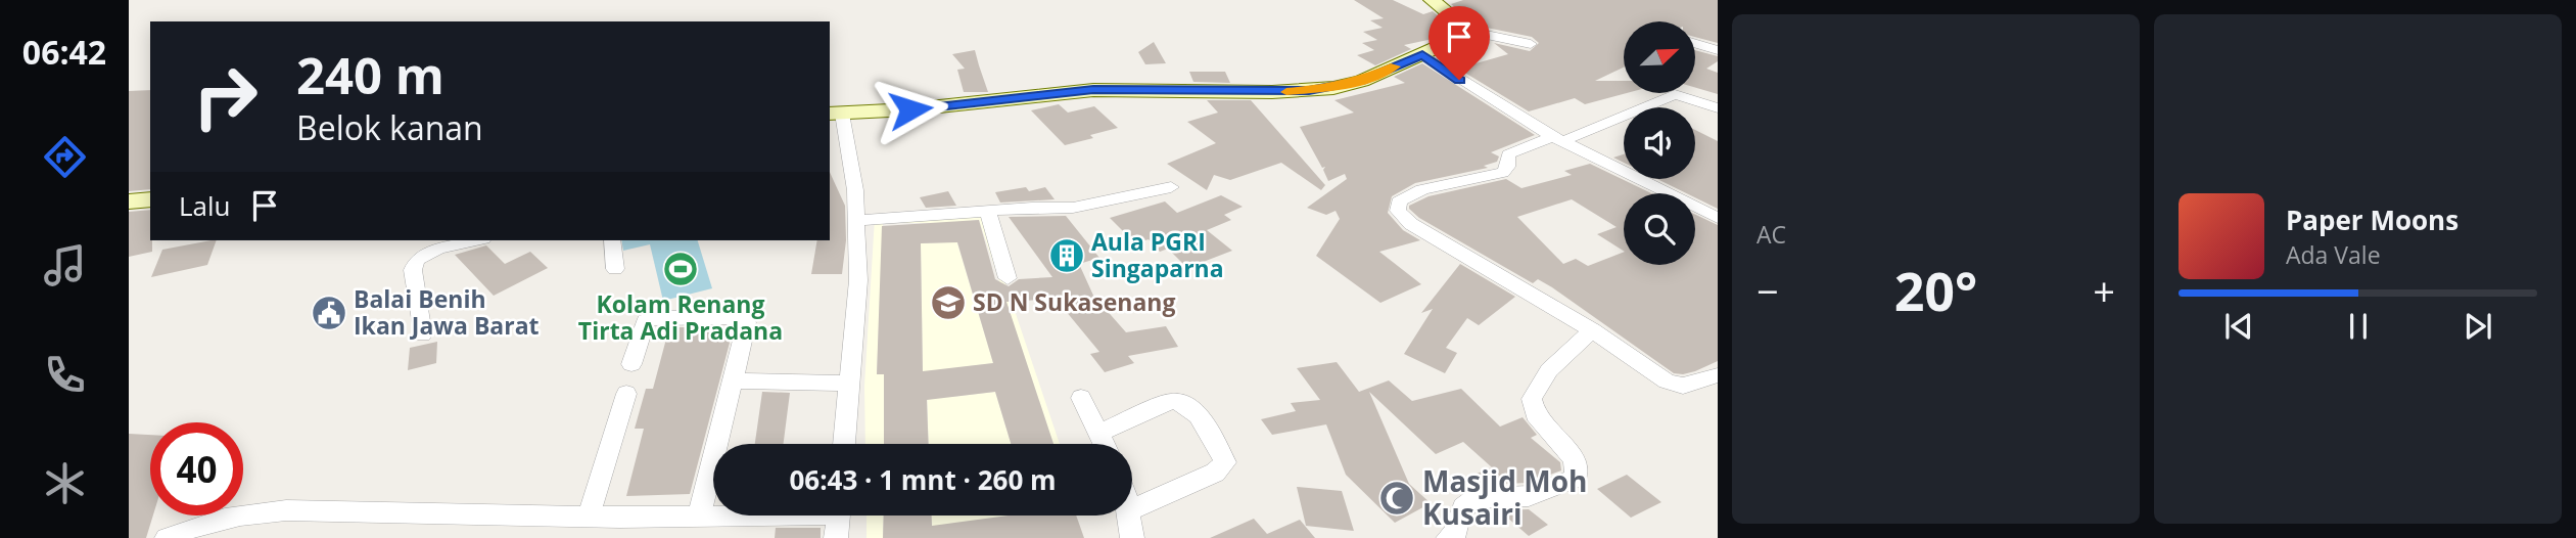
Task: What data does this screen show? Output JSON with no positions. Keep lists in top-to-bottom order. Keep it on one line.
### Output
{"places":{"building":["Aula PGRI Singaparna"],"sports":["Kolam Renang Tirta Adi Pradana"],"school or university":["SD N Sukasenang"],"public building":["Balai Benih Ikan Jawa Barat"],"mosque":["Masjid Moh Kusairi"]},"north":"top right","page":{"tabs":"06:42","tile":"AC","turn":["240 m","Belok kanan"],"then":"Lalu","song":["Paper Moons","Ada Vale"],"heat":["−","20°","+"],"limit":"40","trip":"06:43 · 1 mnt · 260 m"}}
